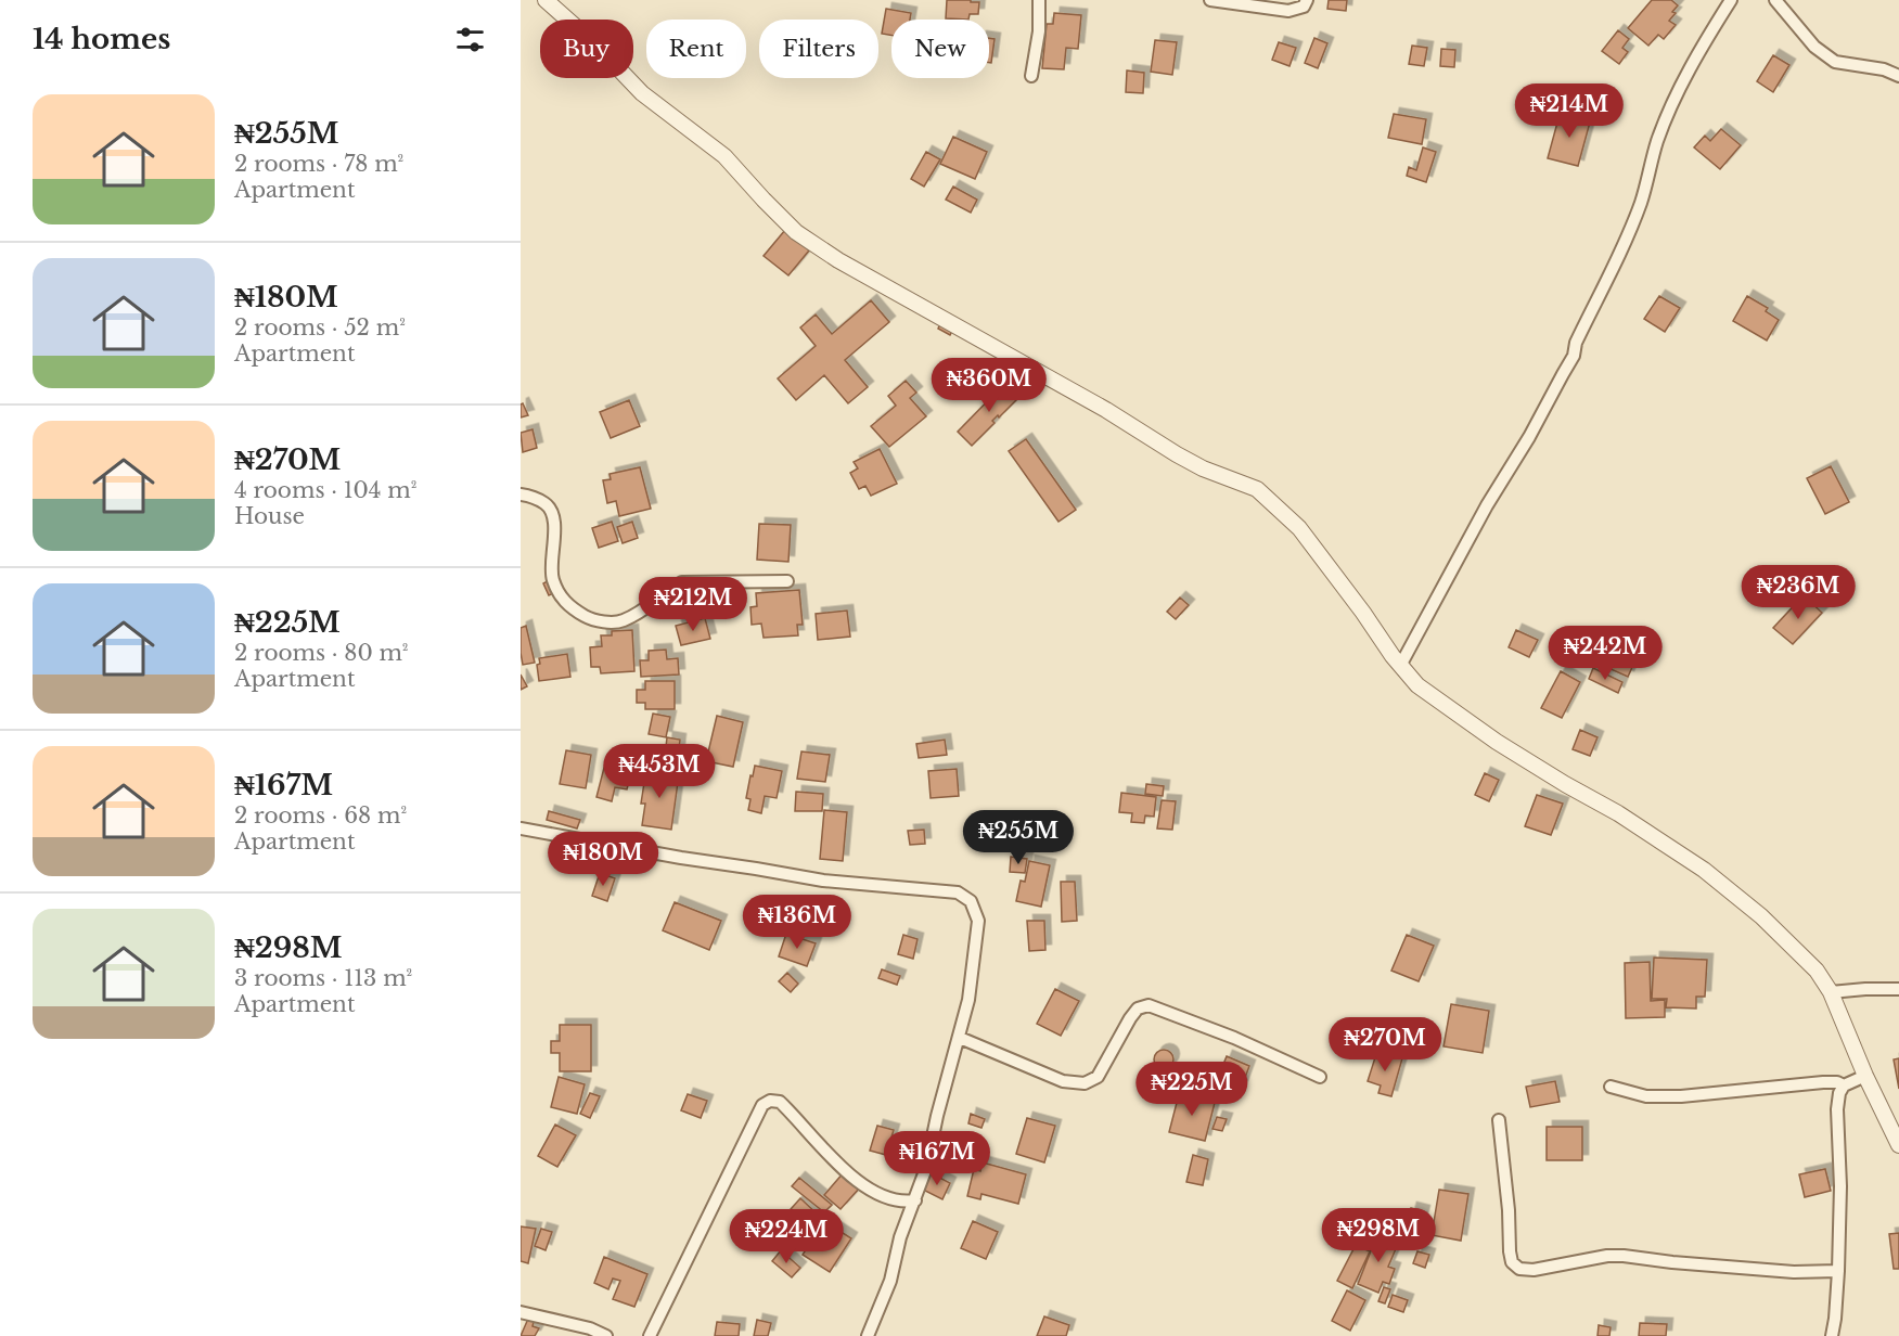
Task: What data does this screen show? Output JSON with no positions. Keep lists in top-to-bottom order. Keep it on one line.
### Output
{"page":{"heading":"14 homes","chip":["Buy","Rent","Filters","New"],"list":[{"name":"₦255M","note":"2 rooms · 78 m² · Apartment"},{"name":"₦180M","note":"2 rooms · 52 m² · Apartment"},{"name":"₦270M","note":"4 rooms · 104 m² · House"},{"name":"₦225M","note":"2 rooms · 80 m² · Apartment"},{"name":"₦167M","note":"2 rooms · 68 m² · Apartment"},{"name":"₦298M","note":"3 rooms · 113 m² · Apartment"}],"price":["₦214M","₦360M","₦236M","₦212M","₦242M","₦453M","₦255M","₦180M","₦136M","₦270M","₦225M","₦167M","₦298M","₦224M"]}}
